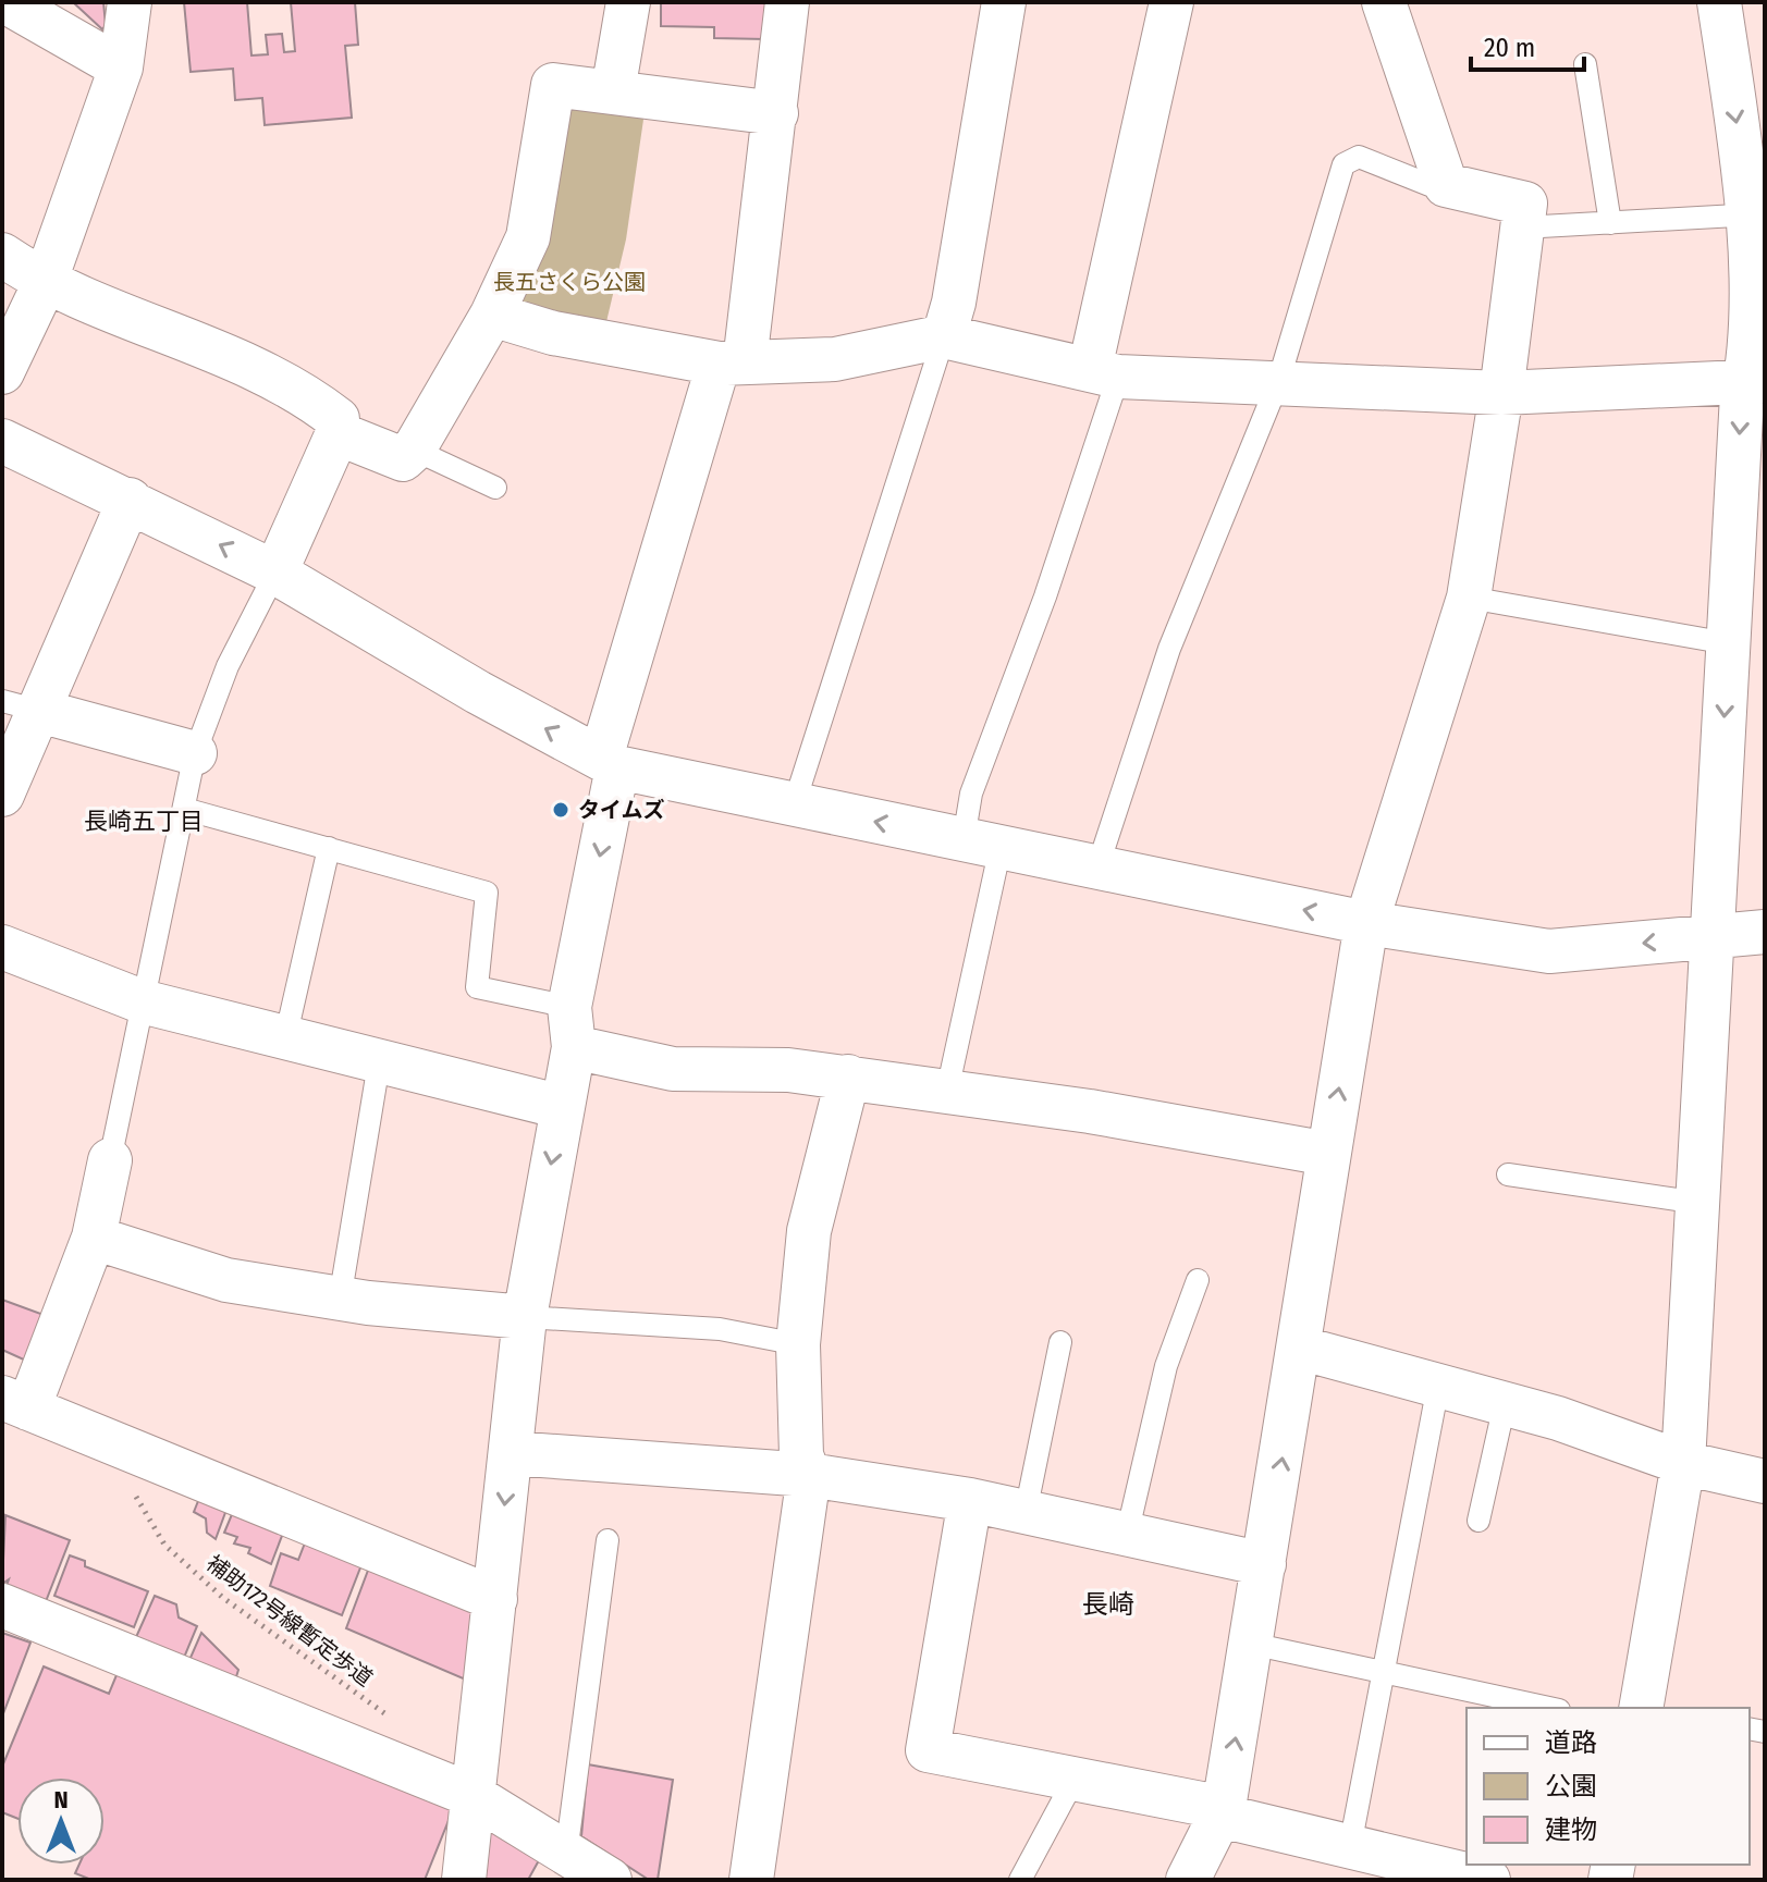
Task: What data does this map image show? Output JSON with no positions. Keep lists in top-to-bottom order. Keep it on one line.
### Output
{"streets":{"path":["補助172号線暫定歩道"]},"districts":["長崎五丁目","長崎"],"parks":["長五さくら公園"],"places":["タイムズ"],"legend":["道路","公園","建物"],"scale_bar":"20 m","north":"top"}
